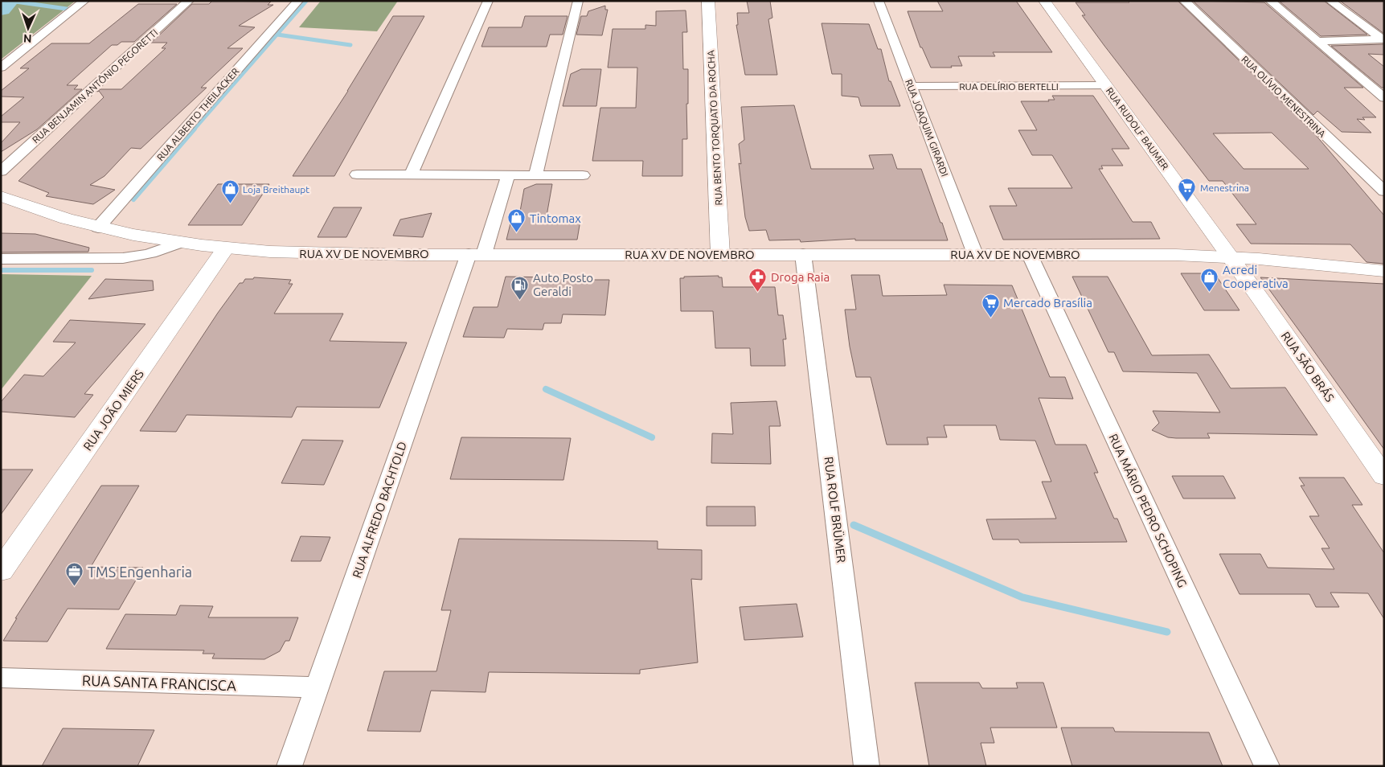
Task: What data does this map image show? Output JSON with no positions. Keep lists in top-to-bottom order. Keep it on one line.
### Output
{"streets":{"street":["RUA BENJAMIN ANTÔNIO PEGORETTI","RUA DELÍRIO BERTELLI","RUA OLÍVIO MENESTRINA","RUA ALBERTO THEILACKER","RUA BENTO TORQUATO DA ROCHA","RUA JOAQUIM GIRARDI","RUA RUDOLF BAUMER","RUA XV DE NOVEMBRO","RUA SÃO BRÁS","RUA JOÃO MIERS","RUA ALFREDO BACHTOLD","RUA ROLF BRÜMER","RUA MÁRIO PEDRO SCHOPING","RUA SANTA FRANCISCA"]},"crossings":[["RUA DELÍRIO BERTELLI","RUA JOAQUIM GIRARDI"],["RUA DELÍRIO BERTELLI","RUA RUDOLF BAUMER"],["RUA ALBERTO THEILACKER","RUA XV DE NOVEMBRO"],["RUA BENTO TORQUATO DA ROCHA","RUA XV DE NOVEMBRO"],["RUA JOAQUIM GIRARDI","RUA XV DE NOVEMBRO"],["RUA RUDOLF BAUMER","RUA XV DE NOVEMBRO"],["RUA RUDOLF BAUMER","RUA SÃO BRÁS"],["RUA XV DE NOVEMBRO","RUA SÃO BRÁS"],["RUA XV DE NOVEMBRO","RUA JOÃO MIERS"],["RUA XV DE NOVEMBRO","RUA ALFREDO BACHTOLD"],["RUA XV DE NOVEMBRO","RUA ROLF BRÜMER"],["RUA XV DE NOVEMBRO","RUA MÁRIO PEDRO SCHOPING"],["RUA ALFREDO BACHTOLD","RUA SANTA FRANCISCA"]],"places":{"supermarket":["Menestrina","Mercado Brasília"],"shop":["Loja Breithaupt","Tintomax","Acredi Cooperativa"],"pharmacy":["Droga Raia"],"fuel station":["Auto Posto Geraldi"],"office":["TMS Engenharia"]},"north":"bottom"}
